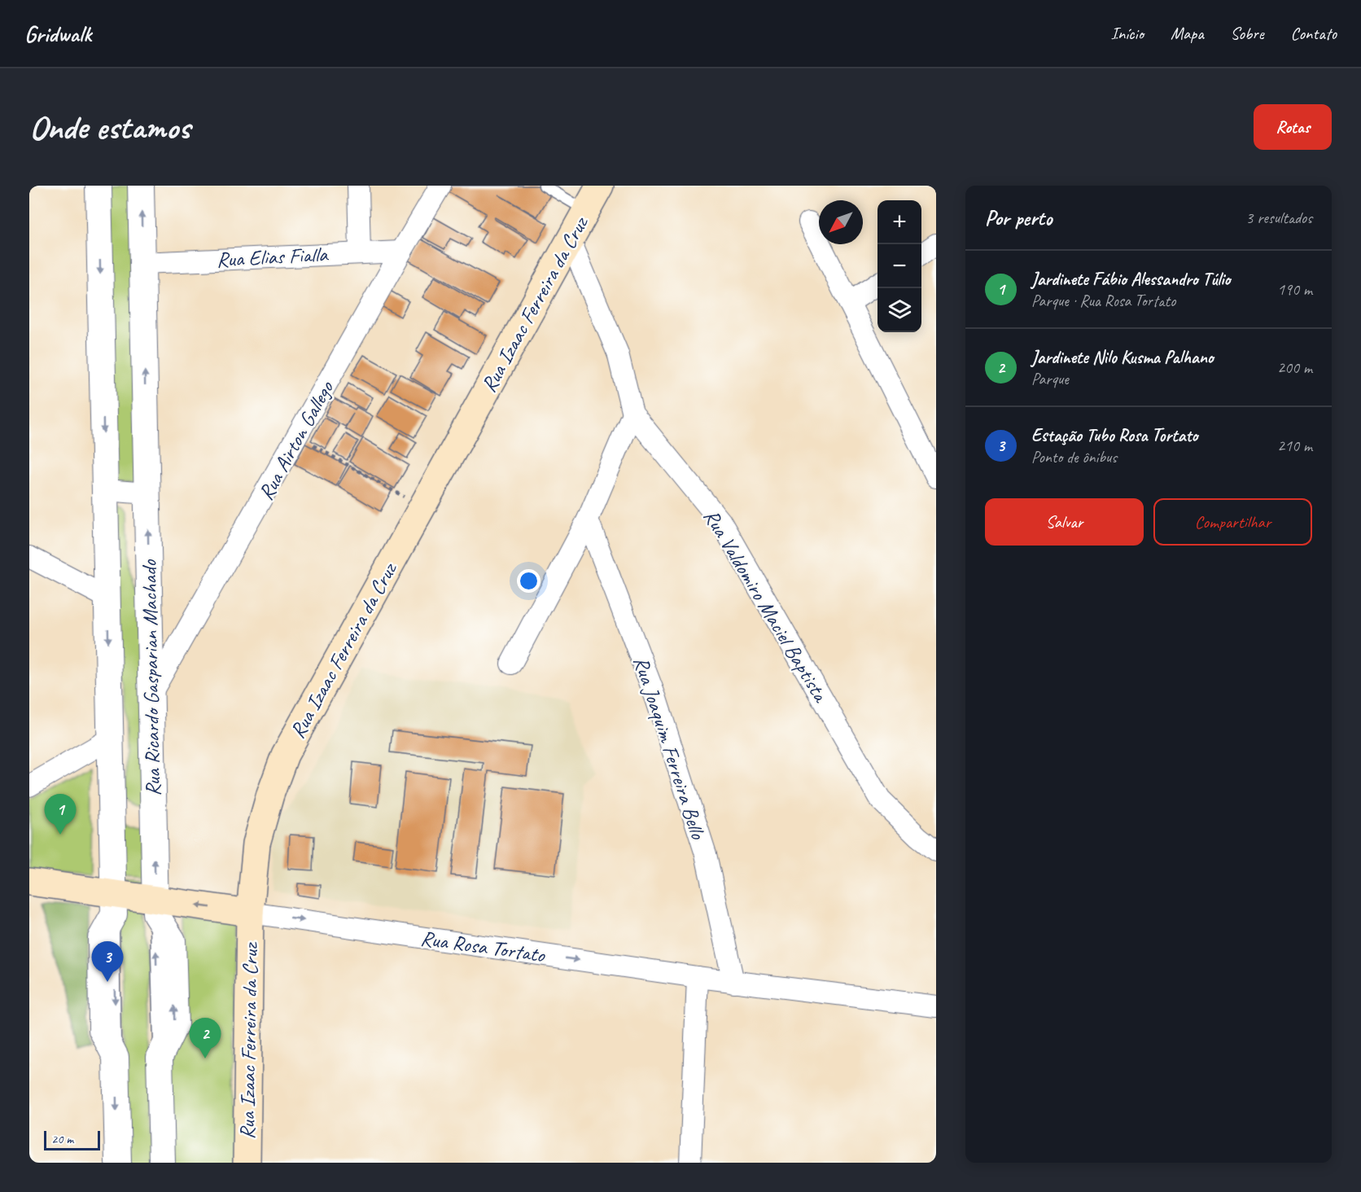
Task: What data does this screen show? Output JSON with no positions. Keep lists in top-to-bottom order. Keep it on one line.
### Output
{"streets":{"main road":["Rua Izaac Ferreira da Cruz","Rua Rosa Tortato"],"street":["Rua Elias Fialla","Rua Airton Gallego","Rua Valdomiro Maciel Baptista","Rua Ricardo Gasparian Machado","Rua Joaquim Ferreira Bello"]},"crossings":[["Rua Elias Fialla","Rua Airton Gallego"],["Rua Elias Fialla","Rua Ricardo Gasparian Machado"],["Rua Izaac Ferreira da Cruz","Rua Valdomiro Maciel Baptista"],["Rua Izaac Ferreira da Cruz","Rua Rosa Tortato"],["Rua Airton Gallego","Rua Ricardo Gasparian Machado"],["Rua Ricardo Gasparian Machado","Rua Rosa Tortato"],["Rua Joaquim Ferreira Bello","Rua Rosa Tortato"]],"scale_bar":"20 m","north":"bottom left","page":{"header":"Gridwalk","nav":["Início","Mapa","Sobre","Contato"],"buttons":["Rotas",["Salvar","Compartilhar"]],"title":"Onde estamos","heading":["Por perto","3 resultados"],"map_buttons":["+","−"],"list":[{"mark":"1","name":"Jardinete Fábio Alessandro Túlio","note":"Parque · Rua Rosa Tortato","value":"190 m"},{"mark":"2","name":"Jardinete Nilo Kusma Palhano","note":"Parque","value":"200 m"},{"mark":"3","name":"Estação Tubo Rosa Tortato","note":"Ponto de ônibus","value":"210 m"}],"pins":["1","3","2"],"scale":"20 m"}}
